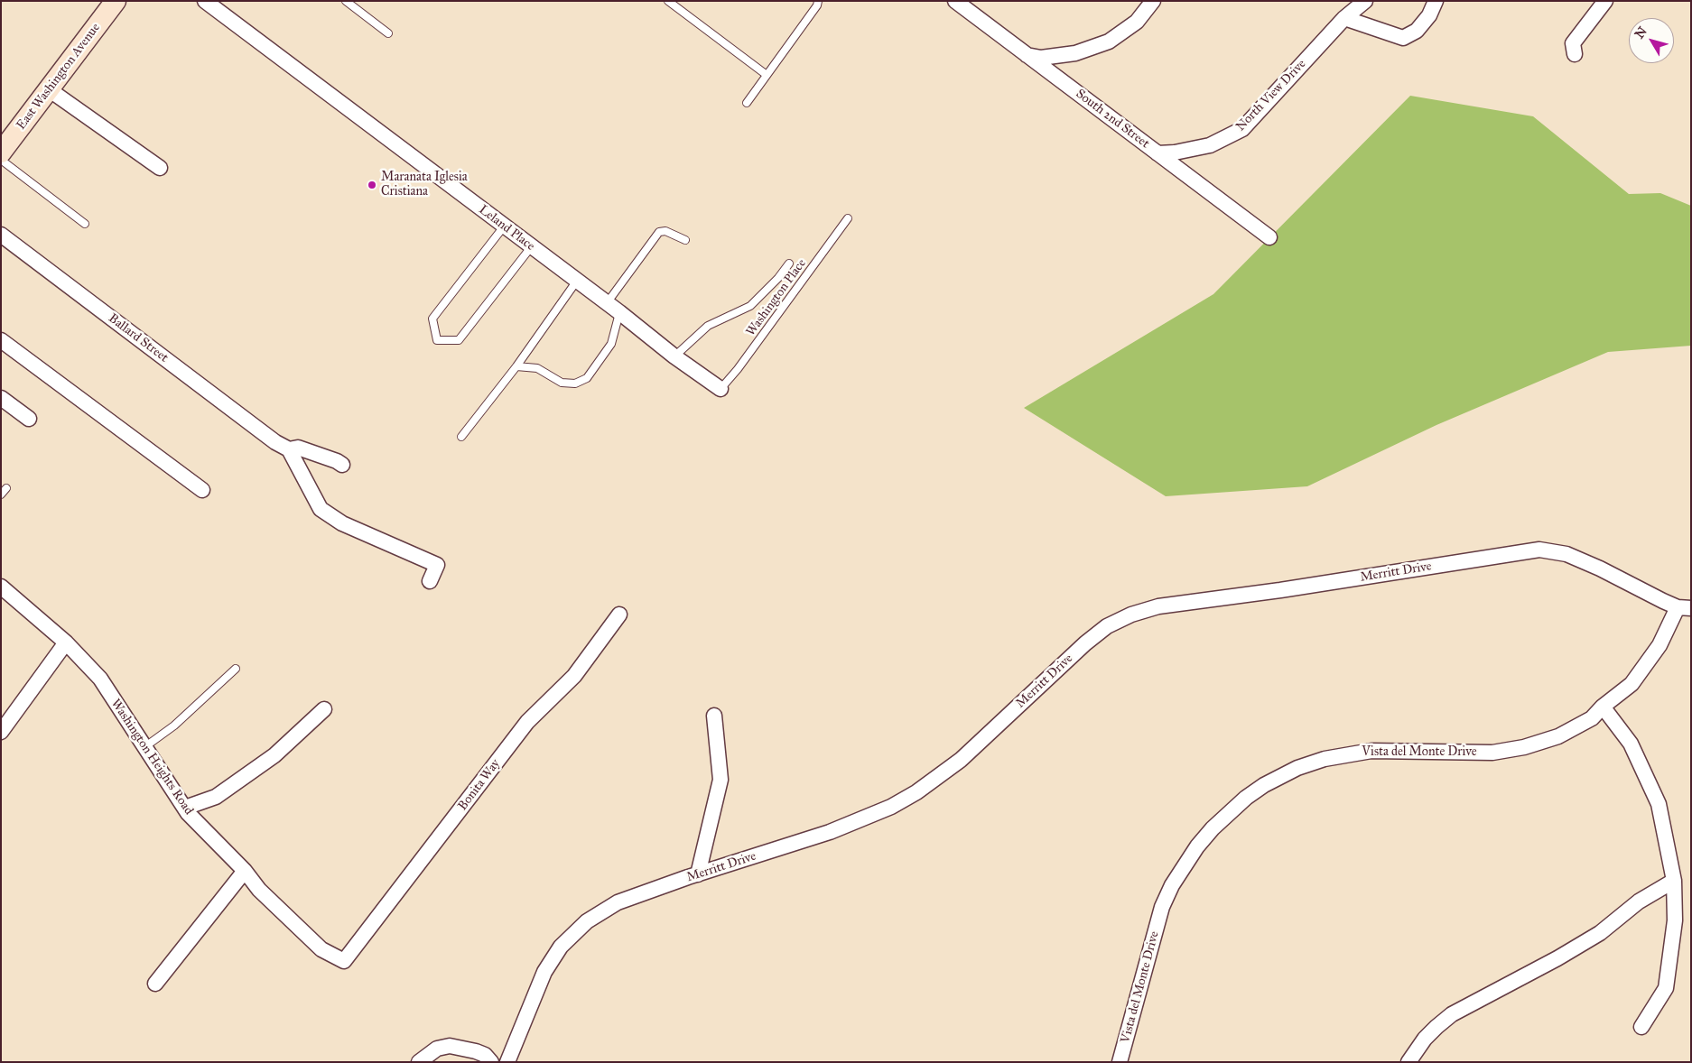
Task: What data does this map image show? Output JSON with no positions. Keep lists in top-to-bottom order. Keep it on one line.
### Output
{"streets":{"main road":["East Washington Avenue"],"street":["North View Drive","South 2nd Street","Leland Place","Ballard Street","Merritt Drive","Vista del Monte Drive","Washington Heights Road","Bonita Way"],"lane":["Washington Place"]},"crossings":[["North View Drive","South 2nd Street"],["Leland Place","Washington Place"],["Merritt Drive","Vista del Monte Drive"],["Washington Heights Road","Bonita Way"]],"places":["Maranata Iglesia Cristiana"],"north":"top left"}
